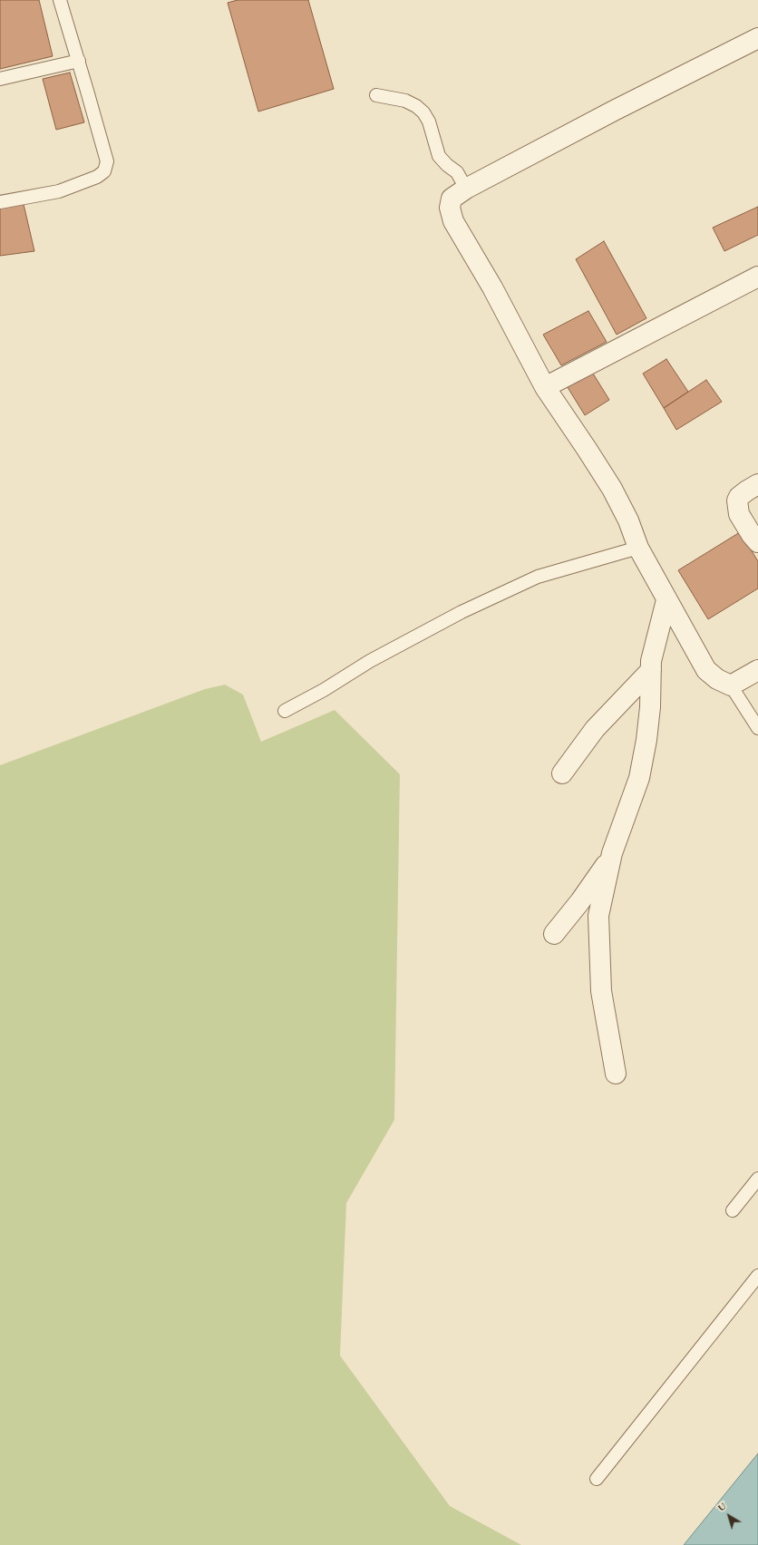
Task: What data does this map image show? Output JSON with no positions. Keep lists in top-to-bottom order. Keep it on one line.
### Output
{"north":"top left"}
